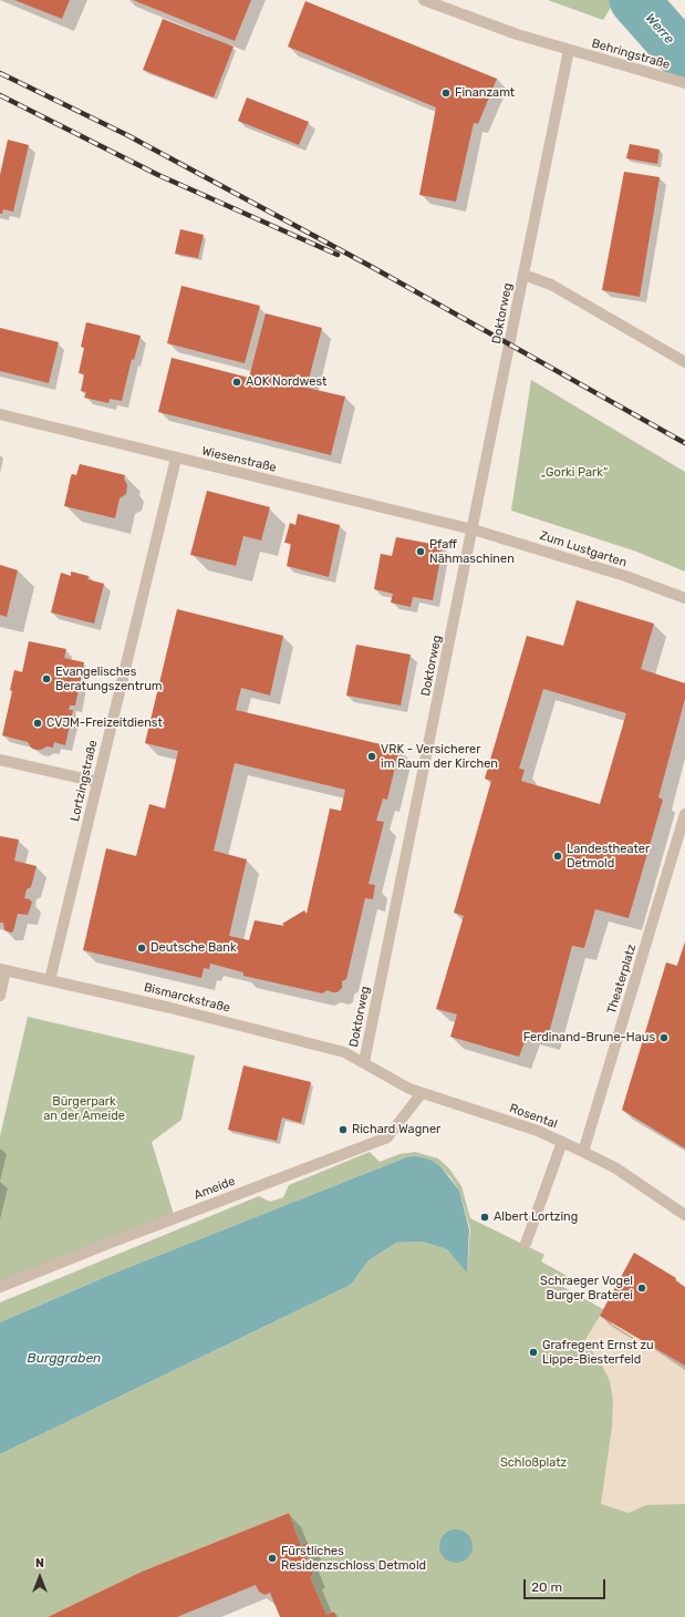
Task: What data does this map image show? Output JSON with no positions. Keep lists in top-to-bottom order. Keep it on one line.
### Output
{"streets":{"street":["Behringstraße","Doktorweg","Wiesenstraße","Zum Lustgarten","Lortzingstraße","Theaterplatz","Bismarckstraße","Rosental","Ameide"]},"crossings":[["Behringstraße","Doktorweg"],["Doktorweg","Wiesenstraße"],["Doktorweg","Zum Lustgarten"],["Doktorweg","Bismarckstraße"],["Doktorweg","Rosental"],["Wiesenstraße","Zum Lustgarten"],["Wiesenstraße","Lortzingstraße"],["Lortzingstraße","Bismarckstraße"],["Theaterplatz","Rosental"],["Bismarckstraße","Rosental"],["Rosental","Ameide"]],"water":["Werre","Burggraben"],"parks":["„Gorki Park“","Bürgerpark an der Ameide","Schloßplatz"],"places":["Finanzamt","AOK Nordwest","Pfaff Nähmaschinen","Evangelisches Beratungszentrum","CVJM-Freizeitdienst","VRK - Versicherer im Raum der Kirchen","Landestheater Detmold","Deutsche Bank","Ferdinand-Brune-Haus","Richard Wagner","Albert Lortzing","Schraeger Vogel Burger Braterei","Grafregent Ernst zu Lippe-Biesterfeld","Fürstliches Residenzschloss Detmold"],"scale_bar":"20 m","north":"top"}
